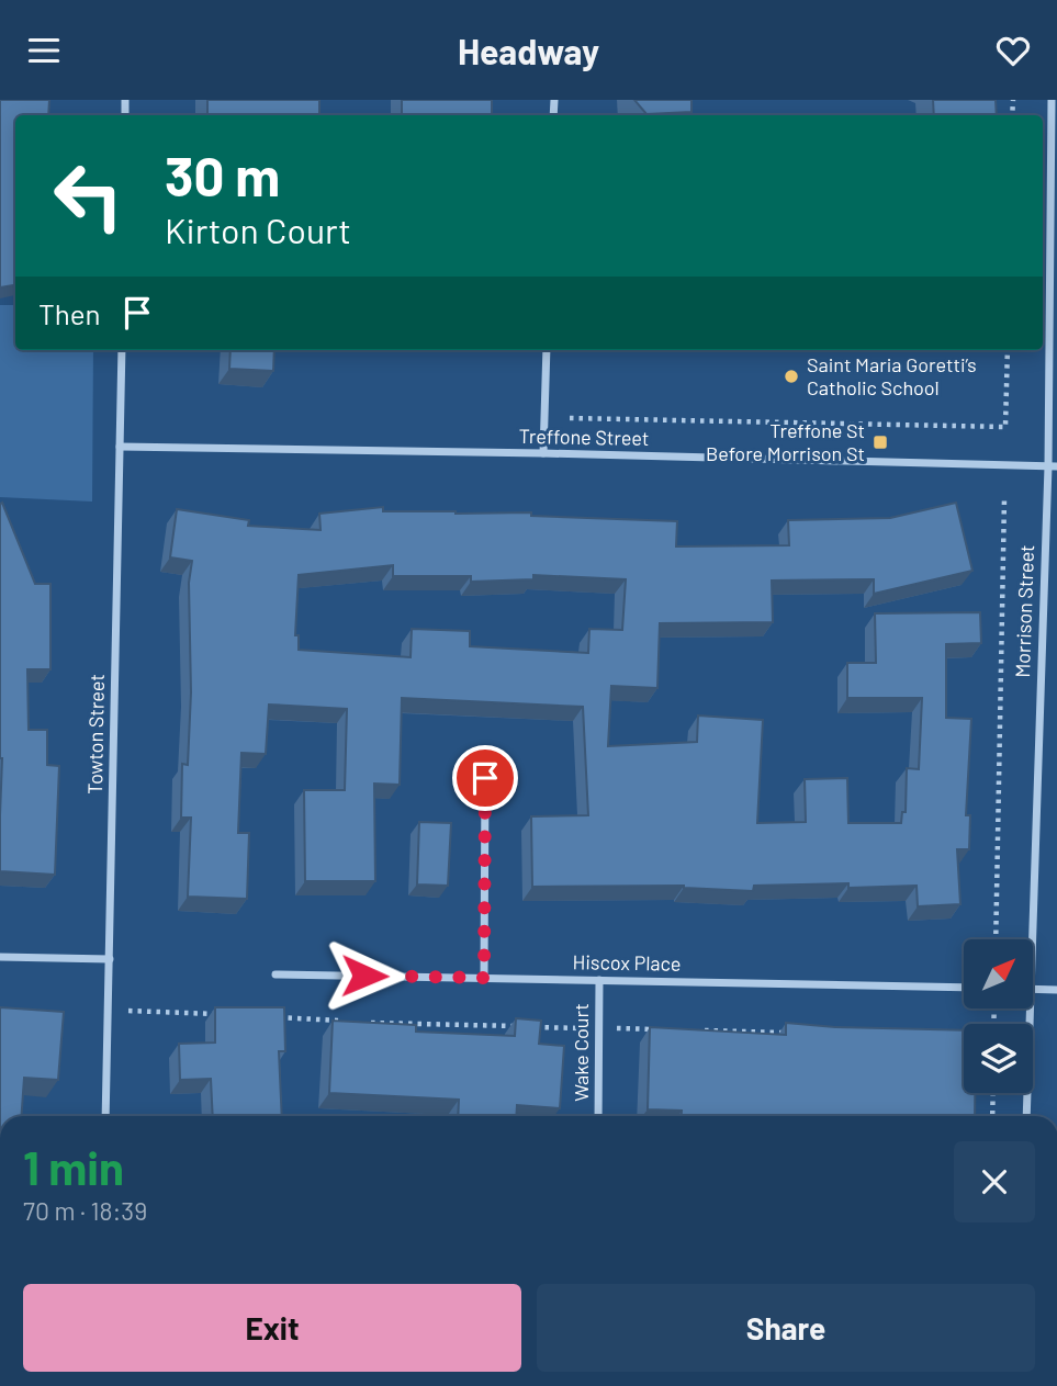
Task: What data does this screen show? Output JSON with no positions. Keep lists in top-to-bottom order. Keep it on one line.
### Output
{"streets":{"street":["Treffone Street","Morrison Street","Towton Street","Hiscox Place","Wake Court"]},"crossings":[["Treffone Street","Morrison Street"],["Treffone Street","Towton Street"],["Hiscox Place","Wake Court"]],"places":{"other":["Saint Maria Goretti’s Catholic School"],"transit":["Treffone St Before Morrison St"]},"north":"top right","page":{"header":"Headway","turn":["30 m","Kirton Court"],"then":"Then","heading":["1 min","70 m · 18:39"],"buttons":["Exit","Share"]}}
